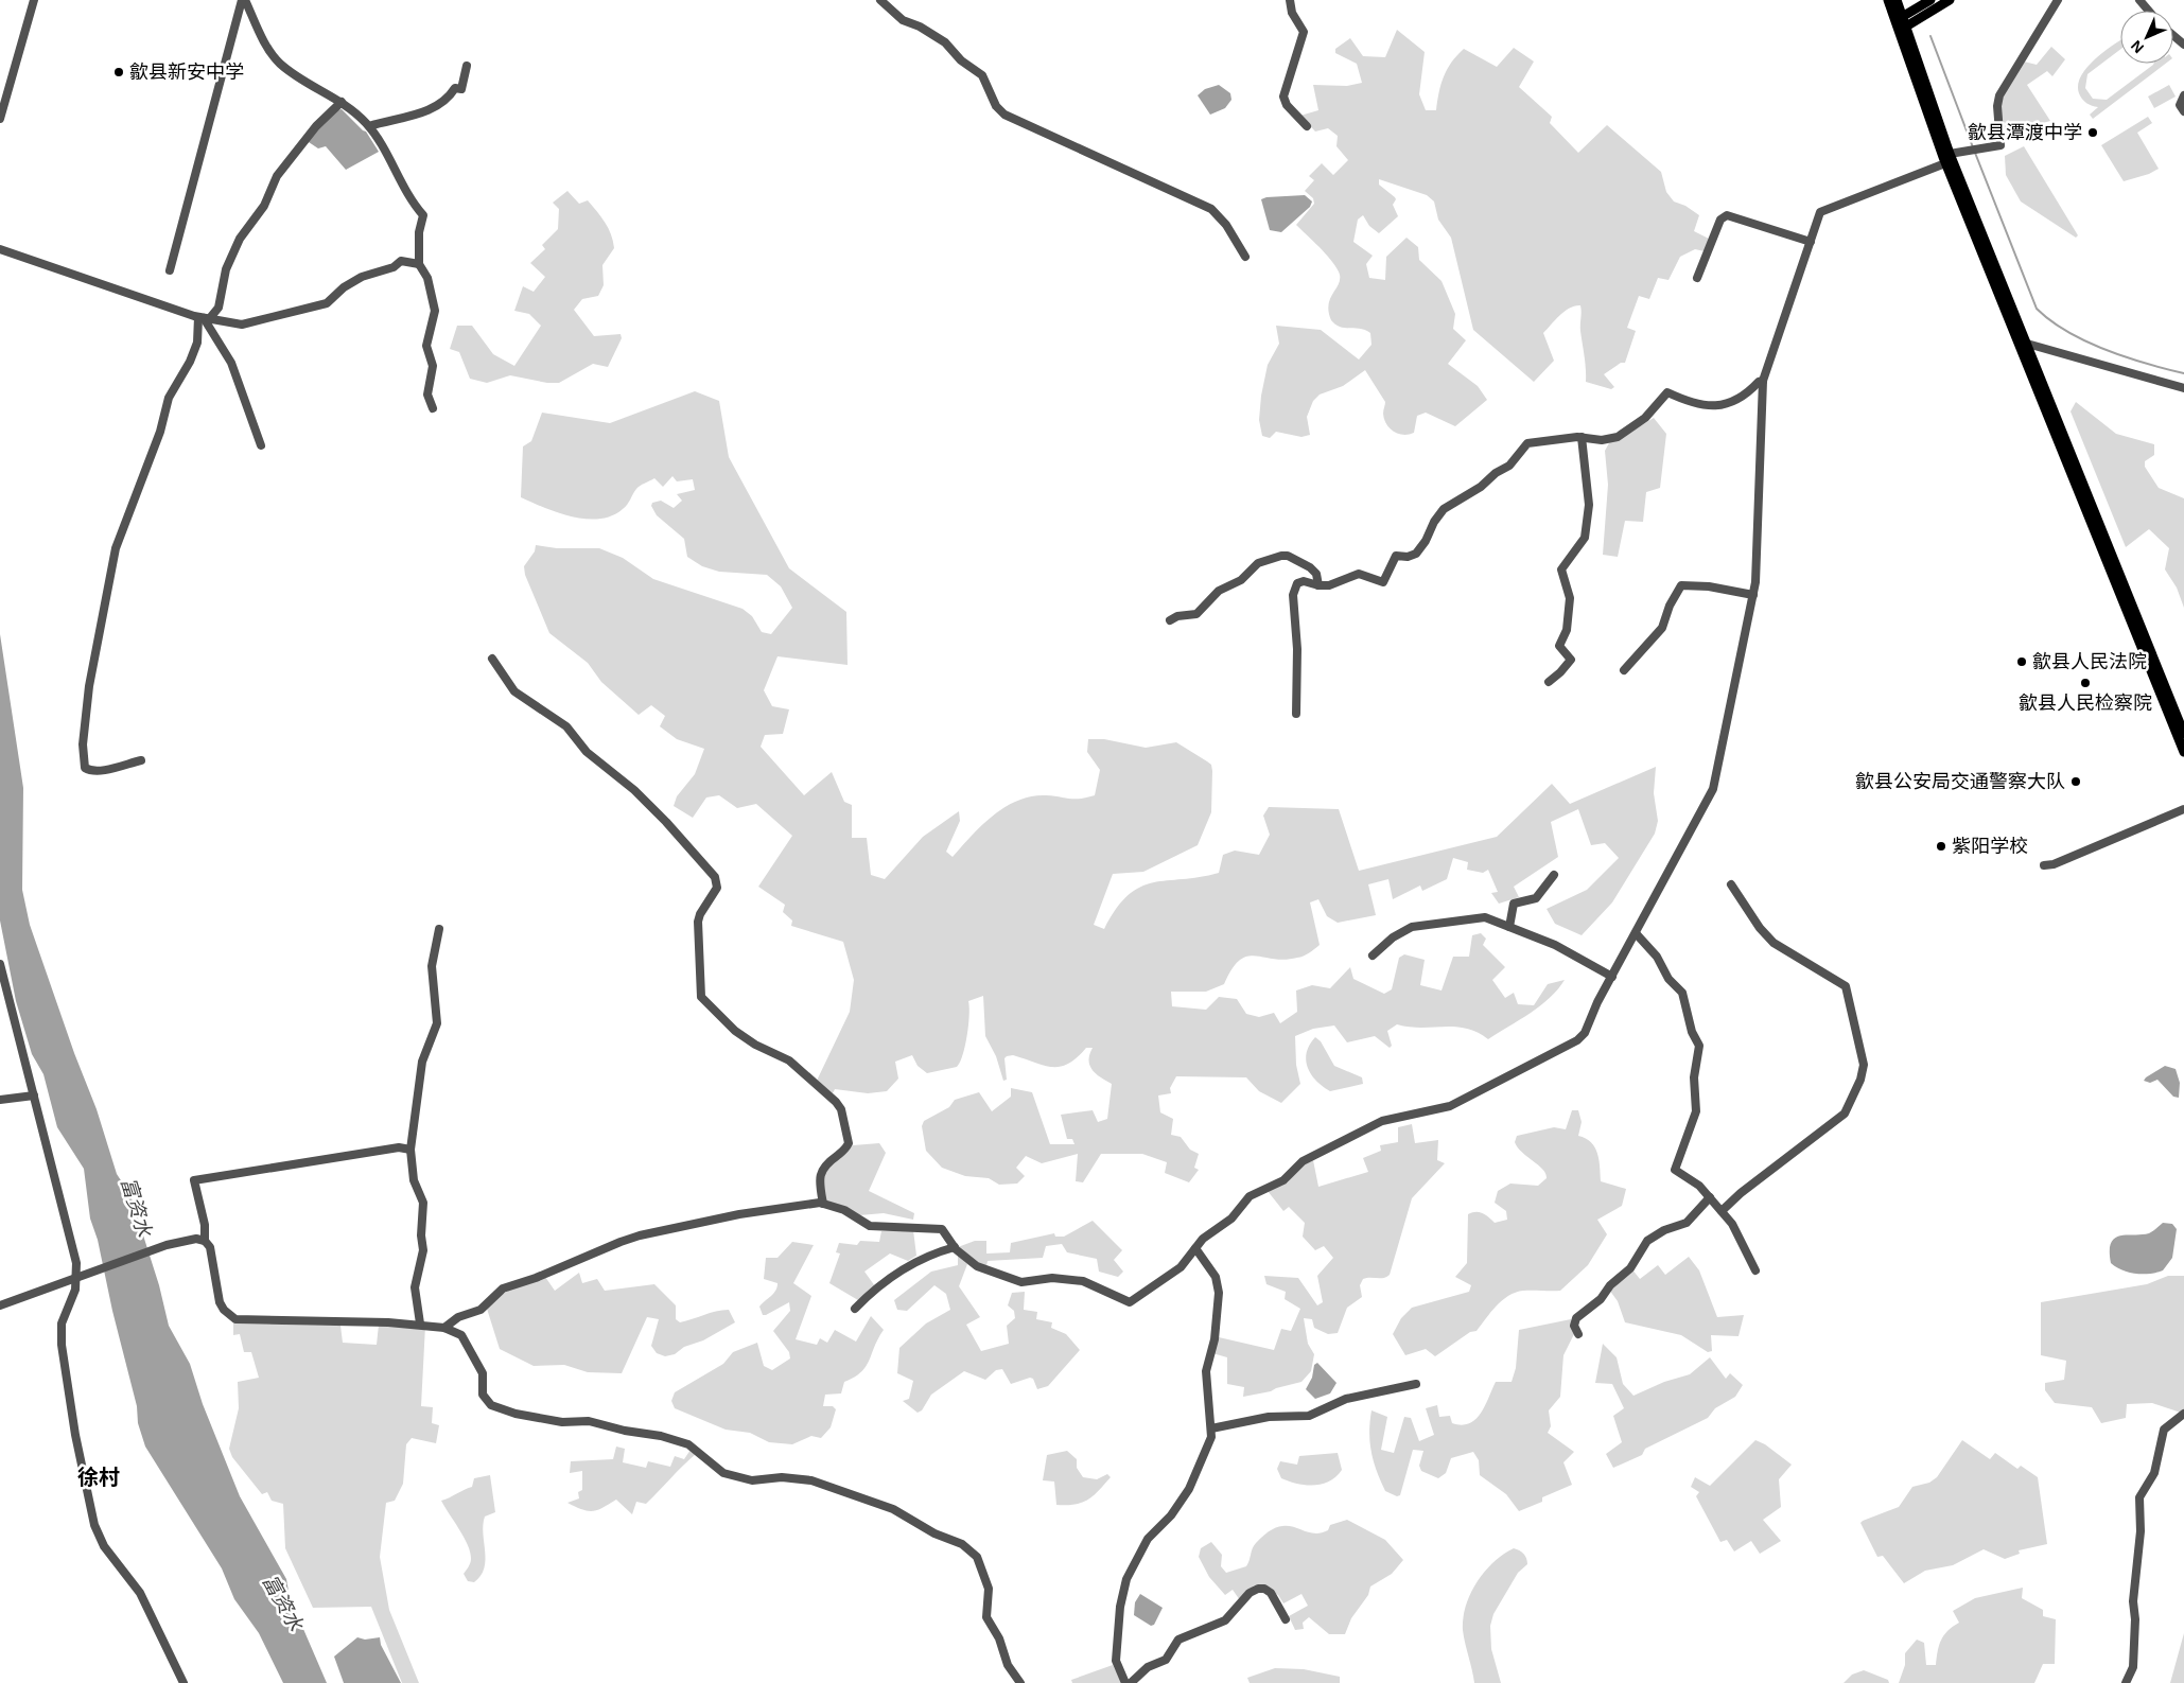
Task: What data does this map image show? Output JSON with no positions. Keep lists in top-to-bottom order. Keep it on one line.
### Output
{"districts":["徐村"],"water":["富资水"],"places":["歙县新安中学","歙县潭渡中学","歙县人民法院","歙县人民检察院","歙县公安局交通警察大队","紫阳学校"],"north":"bottom left"}
